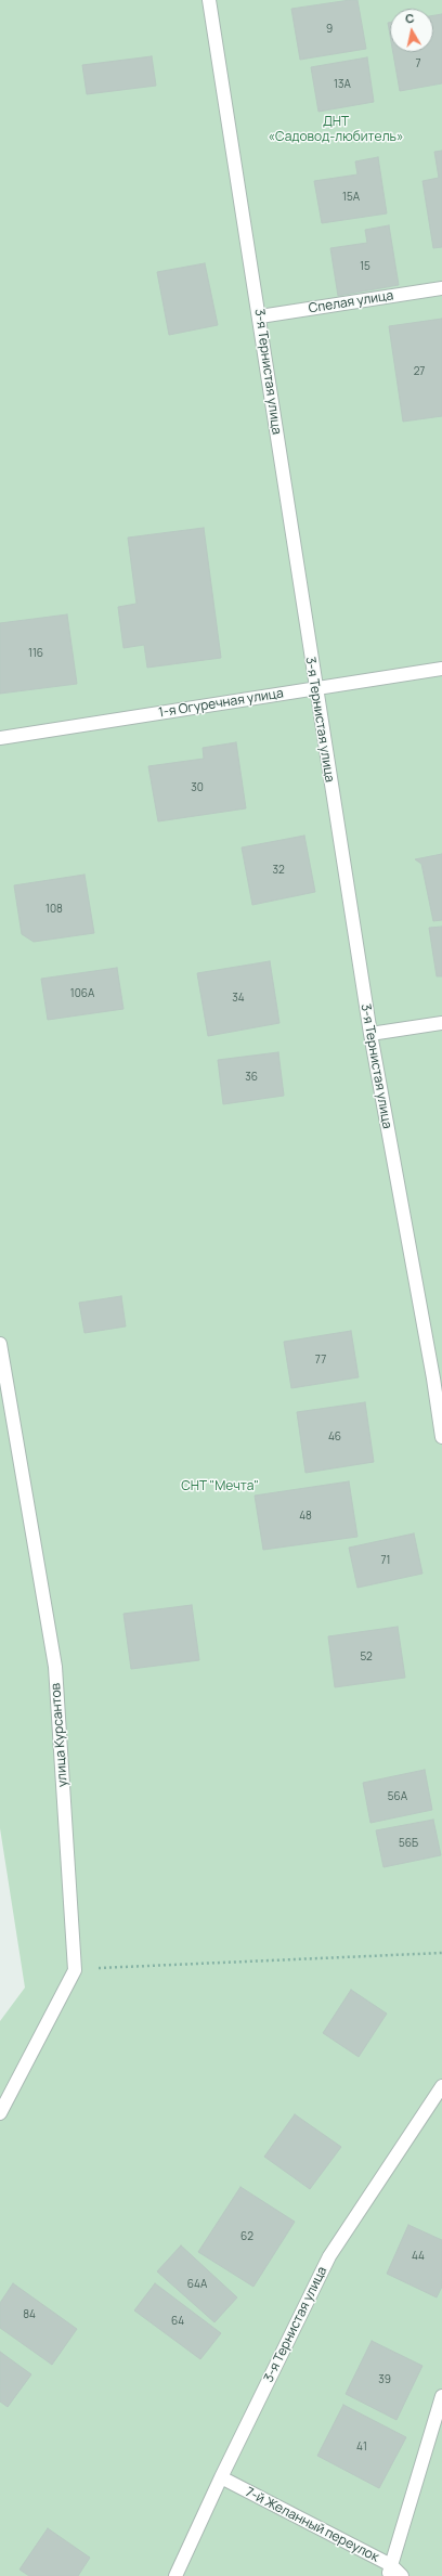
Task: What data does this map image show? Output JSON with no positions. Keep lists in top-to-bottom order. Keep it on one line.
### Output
{"streets":{"street":["Спелая улица","3-я Тернистая улица","1-я Огуречная улица","улица Курсантов","7-й Желанный переулок"]},"crossings":[["Спелая улица","3-я Тернистая улица"],["3-я Тернистая улица","1-я Огуречная улица"],["3-я Тернистая улица","7-й Желанный переулок"]],"parks":["ДНТ «Садовод-любитель»","СНТ \"Мечта\""],"house_numbers":["9","7","13А","15А","15","27","116","30","32","108","106А","34","36","77","46","48","71","52","56А","56Б","62","44","64А","84","64","39","41"],"north":"top"}
